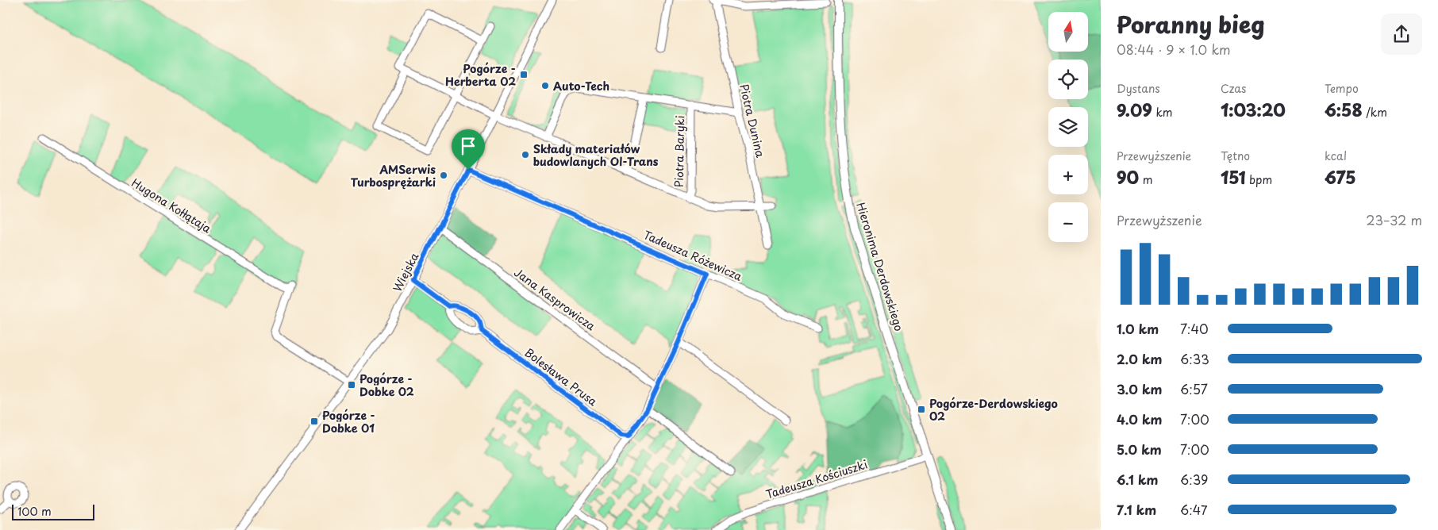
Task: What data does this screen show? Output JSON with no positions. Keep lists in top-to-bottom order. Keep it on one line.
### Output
{"streets":{"main road":["Hieronima Derdowskiego"],"street":["Piotra Dunina","Piotra Baryki","Hugona Kołłątaja","Tadeusza Różewicza","Wiejska","Jana Kasprowicza","Bolesława Prusa","Tadeusza Kościuszki"]},"crossings":[["Hugona Kołłątaja","Wiejska"],["Tadeusza Różewicza","Wiejska"],["Hieronima Derdowskiego","Tadeusza Kościuszki"],["Wiejska","Jana Kasprowicza"],["Wiejska","Bolesława Prusa"]],"places":{"transit":["Pogórze - Herberta 02","Pogórze - Dobke 02","Pogórze-Derdowskiego 02","Pogórze - Dobke 01"],"other":["Auto-Tech","Składy materiałów budowlanych Ol-Trans","AMSerwis Turbosprężarki"]},"scale_bar":"100 m","north":"top","page":{"heading":["Poranny bieg","08:44 · 9 × 1.0 km"],"map_buttons":["+","−"],"stats":[["Dystans","9.09 km"],["Czas","1:03:20"],["Tempo","6:58 /km"],["Przewyższenie","90 m"],["Tętno","151 bpm"],["kcal","675"]],"chart":["Przewyższenie","23–32 m"],"list":[{"name":"1.0 km","note":"7:40"},{"name":"2.0 km","note":"6:33"},{"name":"3.0 km","note":"6:57"},{"name":"4.0 km","note":"7:00"},{"name":"5.0 km","note":"7:00"},{"name":"6.1 km","note":"6:39"},{"name":"7.1 km","note":"6:47"}],"scale":"100 m"}}
